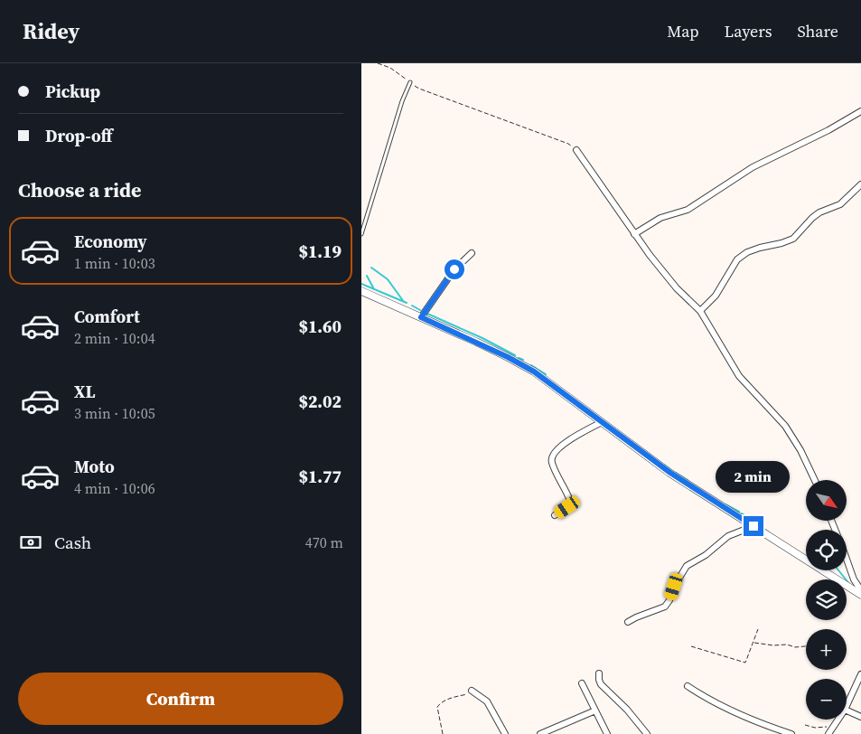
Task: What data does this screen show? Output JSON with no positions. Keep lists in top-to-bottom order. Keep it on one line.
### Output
{"north":"bottom right","page":{"header":"Ridey","nav":["Map","Layers","Share"],"banner":["Pickup","Drop-off"],"heading":"Choose a ride","list":[{"name":"Economy","note":"1 min · 10:03","value":"$1.19"},{"name":"Comfort","note":"2 min · 10:04","value":"$1.60"},{"name":"XL","note":"3 min · 10:05","value":"$2.02"},{"name":"Moto","note":"4 min · 10:06","value":"$1.77"}],"bubble":"2 min","map_buttons":["+","−"],"pay":["Cash","470 m"],"buttons":"Confirm"}}
